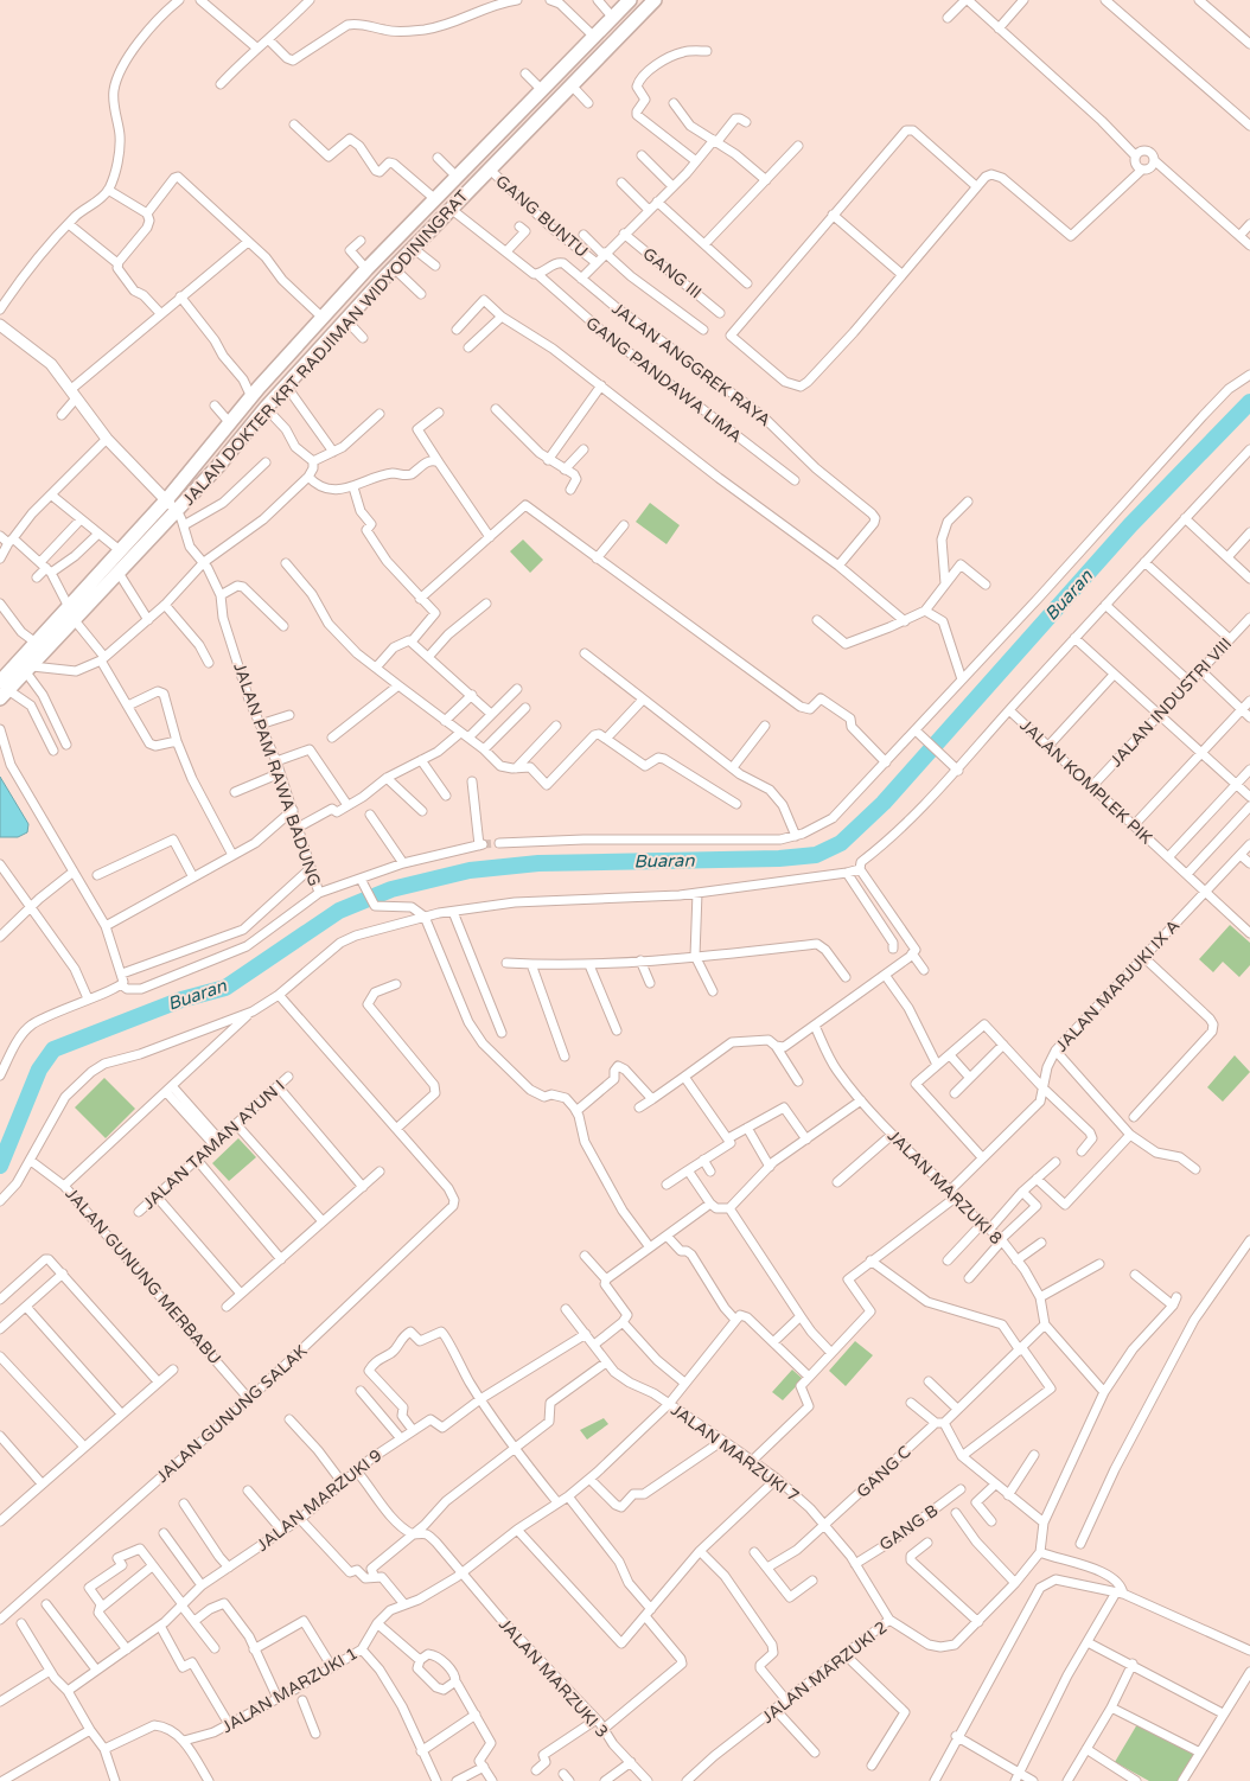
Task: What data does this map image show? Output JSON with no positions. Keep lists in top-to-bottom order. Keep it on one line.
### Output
{"streets":{"main road":["JALAN DOKTER KRT RADJIMAN WIDYODININGRAT"],"street":["GANG BUNTU","GANG III","JALAN ANGGREK RAYA","GANG PANDAWA LIMA","JALAN INDUSTRI VIII","JALAN PAM RAWA BADUNG","JALAN KOMPLEK PIK","JALAN MARJUKI IX A","JALAN TAMAN AYUN I","JALAN MARZUKI 8","JALAN GUNUNG MERBABU","JALAN GUNUNG SALAK","JALAN MARZUKI 7","GANG C","JALAN MARZUKI 9","GANG B","JALAN MARZUKI 2","JALAN MARZUKI 3","JALAN MARZUKI 1"]},"crossings":[["GANG BUNTU","JALAN DOKTER KRT RADJIMAN WIDYODININGRAT"],["JALAN DOKTER KRT RADJIMAN WIDYODININGRAT","JALAN PAM RAWA BADUNG"],["JALAN ANGGREK RAYA","GANG PANDAWA LIMA"],["JALAN INDUSTRI VIII","JALAN KOMPLEK PIK"],["JALAN KOMPLEK PIK","JALAN MARJUKI IX A"],["JALAN MARJUKI IX A","JALAN MARZUKI 8"],["JALAN GUNUNG MERBABU","JALAN GUNUNG SALAK"],["JALAN MARZUKI 7","GANG C"],["JALAN MARZUKI 7","JALAN MARZUKI 9"],["JALAN MARZUKI 7","GANG B"],["JALAN MARZUKI 7","JALAN MARZUKI 2"],["JALAN MARZUKI 7","JALAN MARZUKI 1"],["JALAN MARZUKI 3","JALAN MARZUKI 1"]],"water":["Buaran"]}
